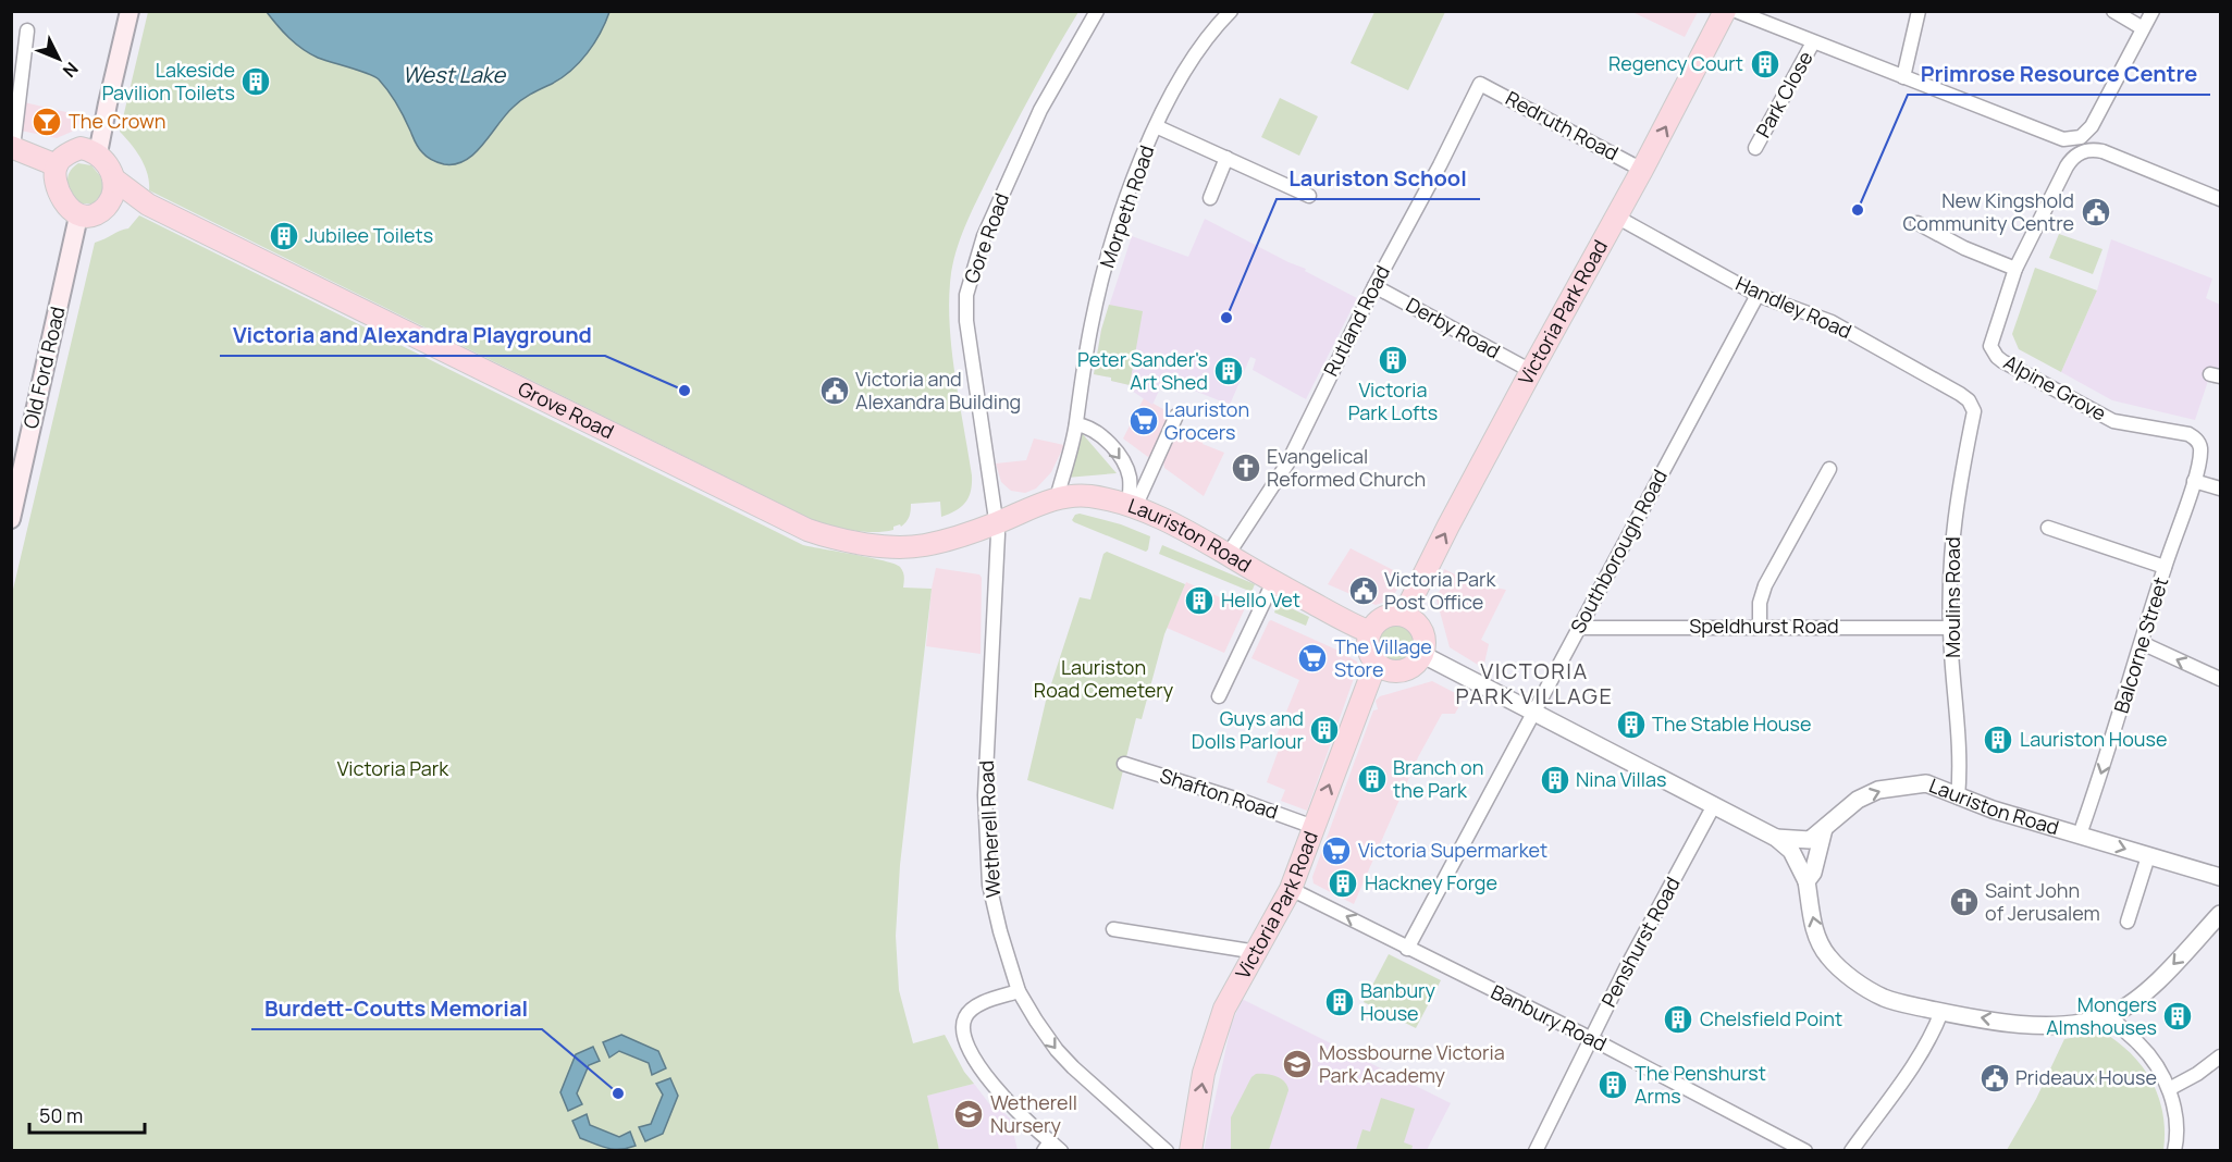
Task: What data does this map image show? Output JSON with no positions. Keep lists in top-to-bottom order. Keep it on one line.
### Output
{"streets":{"main road":["Victoria Park Road","Old Ford Road","Grove Road","Lauriston Road"],"street":["Park Close","Redruth Road","Morpeth Road","Gore Road","Handley Road","Rutland Road","Derby Road","Alpine Grove","Southborough Road","Moulins Road","Speldhurst Road","Balcorne Street","Shafton Road","Wetherell Road","Penshurst Road","Banbury Road"]},"crossings":[["Redruth Road","Victoria Park Road"],["Redruth Road","Rutland Road"],["Morpeth Road","Lauriston Road"],["Gore Road","Grove Road"],["Gore Road","Lauriston Road"],["Gore Road","Wetherell Road"],["Handley Road","Victoria Park Road"],["Handley Road","Southborough Road"],["Handley Road","Moulins Road"],["Victoria Park Road","Derby Road"],["Victoria Park Road","Lauriston Road"],["Victoria Park Road","Shafton Road"],["Victoria Park Road","Banbury Road"],["Rutland Road","Derby Road"],["Rutland Road","Lauriston Road"],["Old Ford Road","Grove Road"],["Alpine Grove","Balcorne Street"],["Grove Road","Lauriston Road"],["Grove Road","Wetherell Road"],["Lauriston Road","Southborough Road"],["Lauriston Road","Moulins Road"],["Lauriston Road","Balcorne Street"],["Lauriston Road","Wetherell Road"],["Lauriston Road","Penshurst Road"],["Southborough Road","Speldhurst Road"],["Southborough Road","Banbury Road"],["Moulins Road","Speldhurst Road"],["Penshurst Road","Banbury Road"]],"one_way":["Victoria Park Road","Balcorne Street"],"districts":["VICTORIA PARK VILLAGE"],"water":["West Lake"],"parks":["Lauriston Road Cemetery","Victoria Park"],"places":{"building":["Regency Court","Lakeside Pavilion Toilets","Jubilee Toilets","Victoria Park Lofts","Peter Sander's Art Shed","Hello Vet","The Stable House","Guys and Dolls Parlour","Lauriston House","Branch on the Park","Nina Villas","Hackney Forge","Banbury House","Mongers Almshouses","Chelsfield Point","The Penshurst Arms"],"bar":["The Crown"],"other":["Primrose Resource Centre","Lauriston School","Victoria and Alexandra Playground","Burdett-Coutts Memorial"],"public building":["New Kingshold Community Centre","Victoria and Alexandra Building","Victoria Park Post Office","Prideaux House"],"supermarket":["Lauriston Grocers","The Village Store","Victoria Supermarket"],"church":["Evangelical Reformed Church","Saint John of Jerusalem"],"school or university":["Mossbourne Victoria Park Academy","Wetherell Nursery"]},"scale_bar":"50 m","north":"bottom right"}
